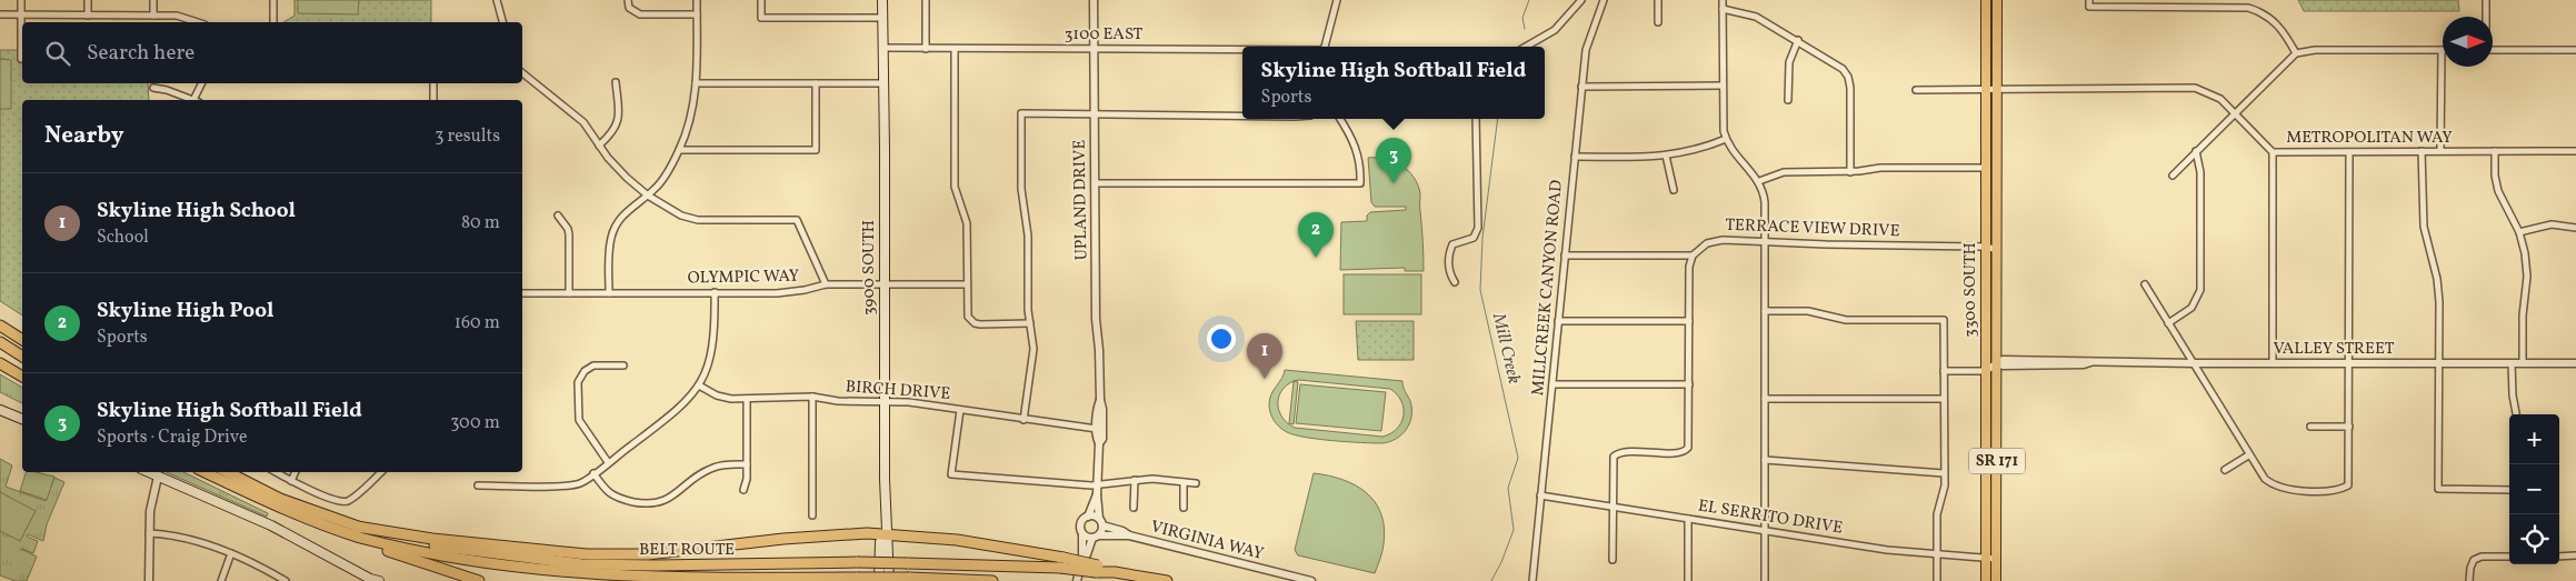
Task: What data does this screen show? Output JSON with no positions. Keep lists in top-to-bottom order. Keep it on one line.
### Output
{"streets":{"highway":["BELT ROUTE"],"main road":["3900 SOUTH","3300 SOUTH","SR 171"],"street":["3100 EAST","METROPOLITAN WAY","UPLAND DRIVE","TERRACE VIEW DRIVE","OLYMPIC WAY","MILLCREEK CANYON ROAD","VALLEY STREET","BIRCH DRIVE","EL SERRITO DRIVE","VIRGINIA WAY"]},"crossings":[["3100 EAST","UPLAND DRIVE"],["3100 EAST","3900 SOUTH"],["METROPOLITAN WAY","3300 SOUTH"],["UPLAND DRIVE","BIRCH DRIVE"],["UPLAND DRIVE","VIRGINIA WAY"],["TERRACE VIEW DRIVE","3300 SOUTH"],["3900 SOUTH","OLYMPIC WAY"],["3900 SOUTH","BIRCH DRIVE"],["MILLCREEK CANYON ROAD","EL SERRITO DRIVE"],["3300 SOUTH","VALLEY STREET"],["3300 SOUTH","EL SERRITO DRIVE"]],"water":["Mill Creek"],"north":"right","page":{"search":"Search here","popup":["Skyline High Softball Field","Sports"],"heading":["Nearby","3 results"],"pins":["3","2","1"],"list":[{"mark":"1","name":"Skyline High School","note":"School","value":"80 m"},{"mark":"2","name":"Skyline High Pool","note":"Sports","value":"160 m"},{"mark":"3","name":"Skyline High Softball Field","note":"Sports · Craig Drive","value":"300 m"}],"map_buttons":["+","−"]}}
